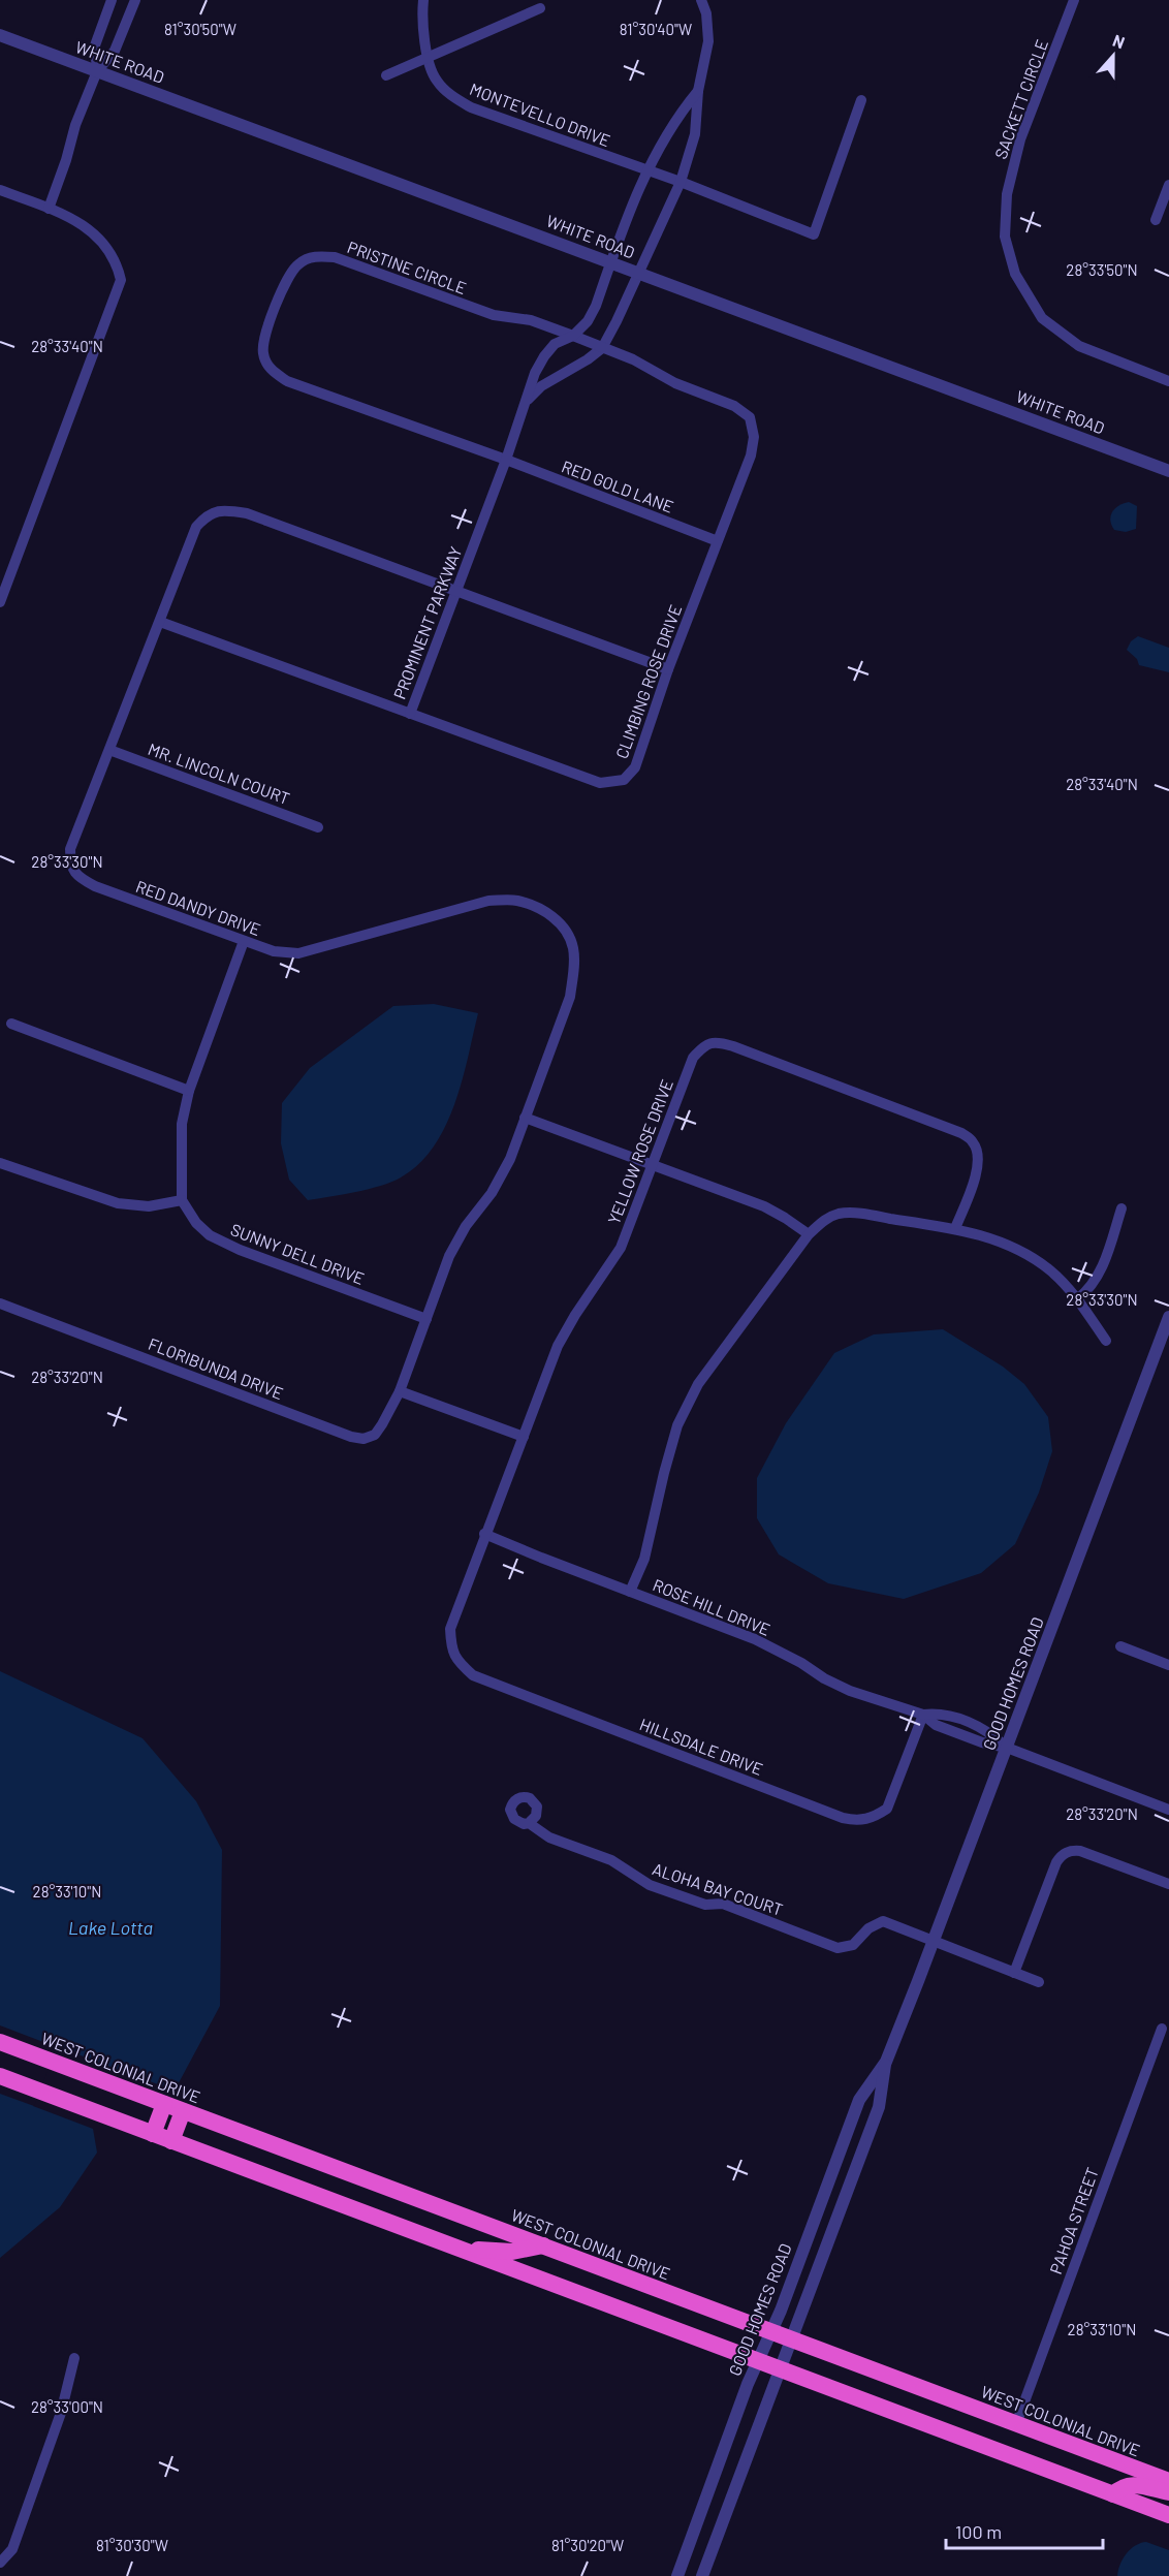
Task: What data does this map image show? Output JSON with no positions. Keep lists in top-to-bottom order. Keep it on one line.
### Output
{"streets":{"highway":["WEST COLONIAL DRIVE"],"street":["WHITE ROAD","SACKETT CIRCLE","MONTEVELLO DRIVE","PRISTINE CIRCLE","RED GOLD LANE","PROMINENT PARKWAY","CLIMBING ROSE DRIVE","MR. LINCOLN COURT","RED DANDY DRIVE","YELLOW ROSE DRIVE","SUNNY DELL DRIVE","FLORIBUNDA DRIVE","ROSE HILL DRIVE","GOOD HOMES ROAD","HILLSDALE DRIVE","ALOHA BAY COURT","PAHOA STREET"]},"crossings":[["WHITE ROAD","PROMINENT PARKWAY"],["MONTEVELLO DRIVE","PROMINENT PARKWAY"],["PRISTINE CIRCLE","RED GOLD LANE"],["PRISTINE CIRCLE","PROMINENT PARKWAY"],["PRISTINE CIRCLE","CLIMBING ROSE DRIVE"],["RED GOLD LANE","PROMINENT PARKWAY"],["RED GOLD LANE","CLIMBING ROSE DRIVE"],["PROMINENT PARKWAY","CLIMBING ROSE DRIVE"],["PROMINENT PARKWAY","RED DANDY DRIVE"],["CLIMBING ROSE DRIVE","RED DANDY DRIVE"],["MR. LINCOLN COURT","RED DANDY DRIVE"],["RED DANDY DRIVE","SUNNY DELL DRIVE"],["RED DANDY DRIVE","FLORIBUNDA DRIVE"],["YELLOW ROSE DRIVE","ROSE HILL DRIVE"],["YELLOW ROSE DRIVE","HILLSDALE DRIVE"],["ROSE HILL DRIVE","GOOD HOMES ROAD"],["ROSE HILL DRIVE","HILLSDALE DRIVE"],["GOOD HOMES ROAD","ALOHA BAY COURT"],["GOOD HOMES ROAD","WEST COLONIAL DRIVE"],["WEST COLONIAL DRIVE","PAHOA STREET"]],"water":["Lake Lotta"],"scale_bar":"100 m","north":"top","coordinates":["81°30'50\"W","81°30'40\"W","28°33'50\"N","28°33'40\"N","28°33'30\"N","28°33'20\"N","28°33'10\"N","28°33'00\"N","81°30'30\"W","81°30'20\"W"]}
